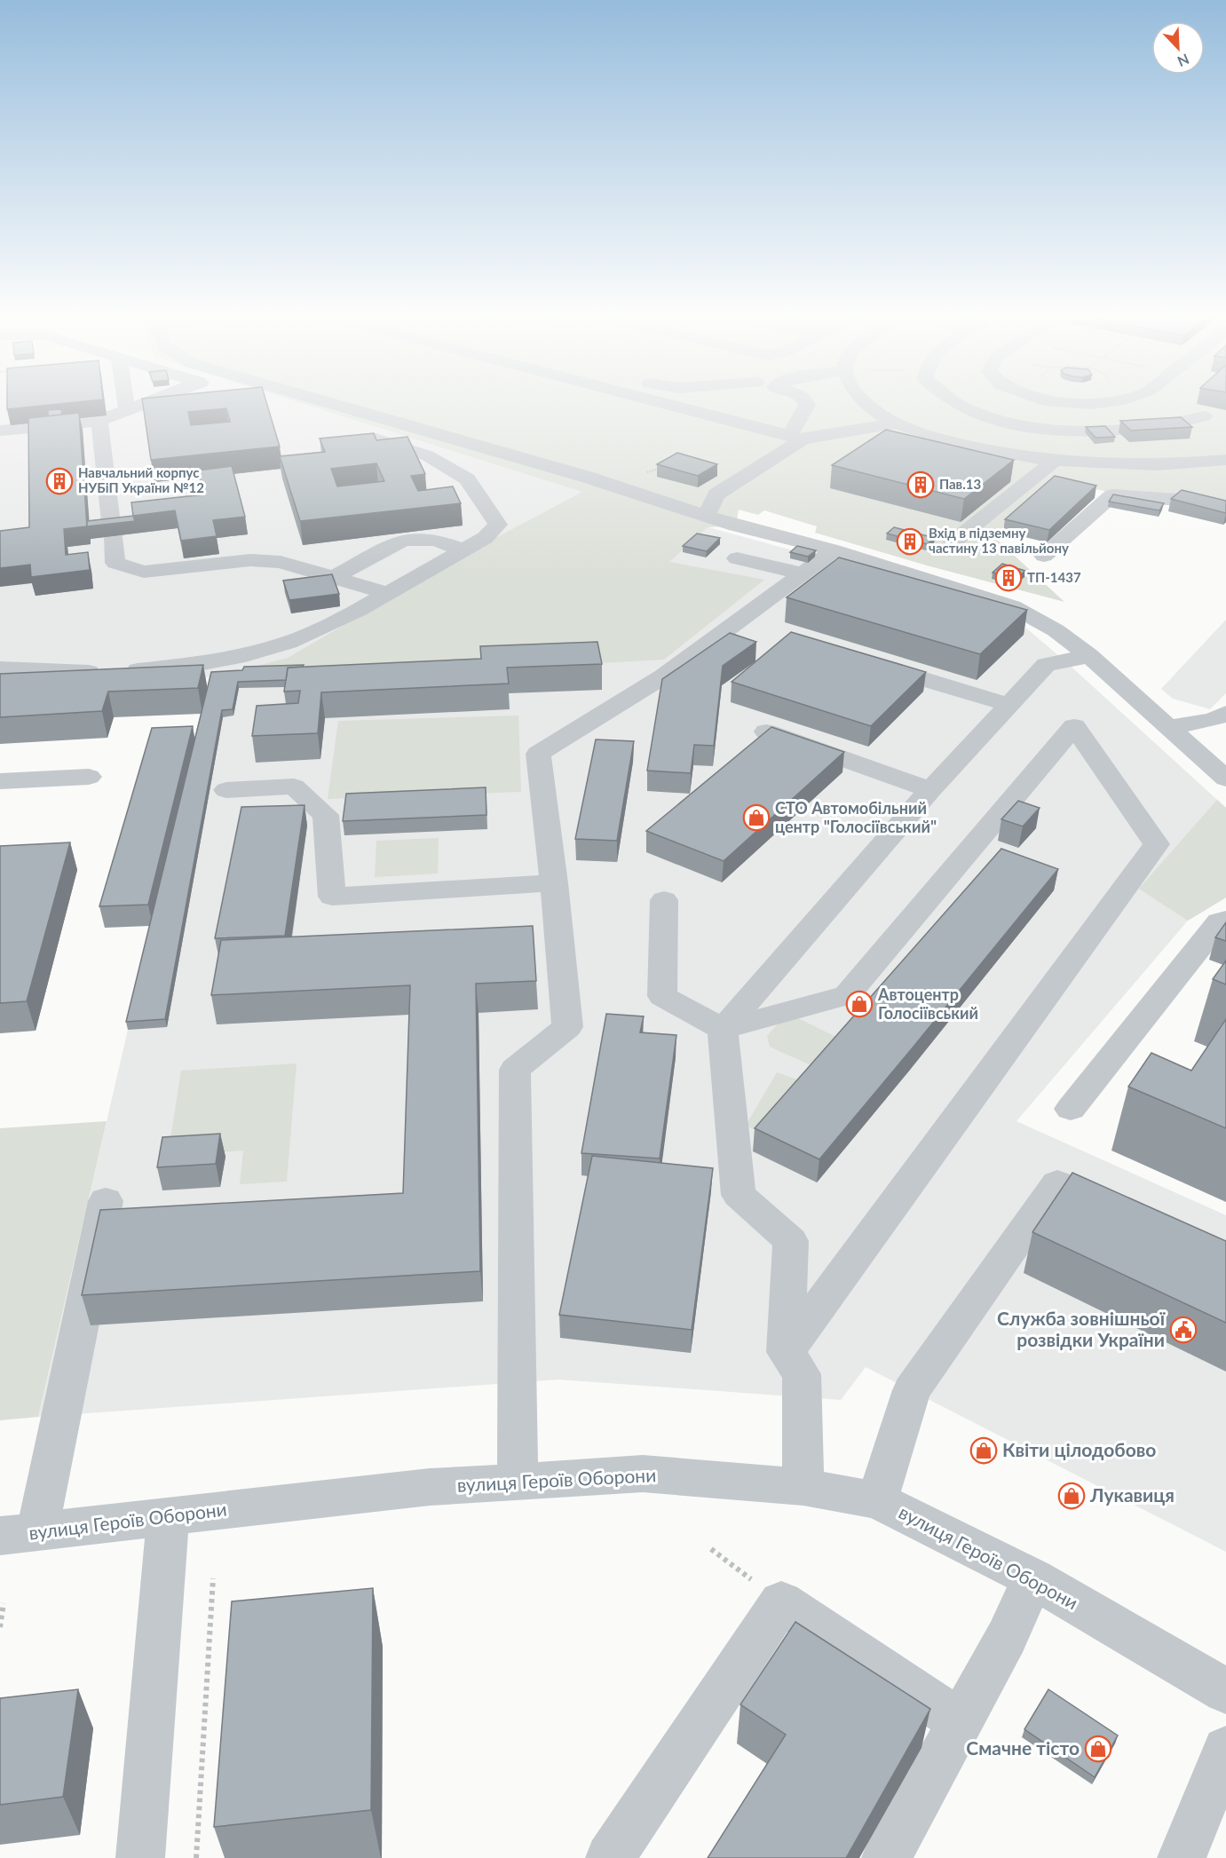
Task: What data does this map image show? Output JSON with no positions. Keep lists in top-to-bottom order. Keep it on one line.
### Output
{"streets":{"street":["вулиця Героїв Оборони"]},"places":{"building":["Навчальний корпус НУБіП України №12","Пав.13","Вхід в підземну частину 13 павільйону","ТП-1437"],"shop":["СТО Автомобільний центр \"Голосіївський\"","Автоцентр Голосіївський","Квіти цілодобово","Лукавиця","Смачне тісто"],"public building":["Служба зовнішньої розвідки України"]},"north":"bottom right"}
